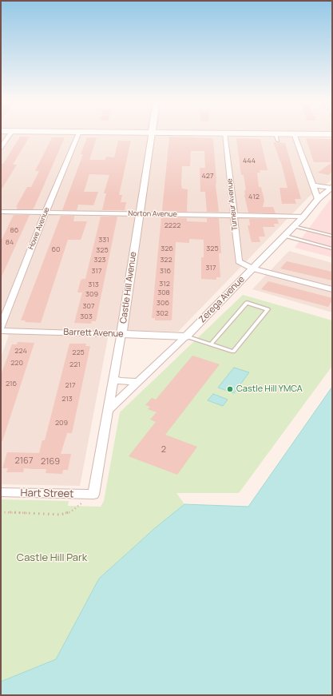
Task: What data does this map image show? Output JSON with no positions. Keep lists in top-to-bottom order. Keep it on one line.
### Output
{"streets":{"street":["Turneur Avenue","Norton Avenue","Howe Avenue","Castle Hill Avenue","Zerega Avenue","Barrett Avenue","Hart Street"]},"crossings":[["Turneur Avenue","Norton Avenue"],["Turneur Avenue","Zerega Avenue"],["Norton Avenue","Howe Avenue"],["Norton Avenue","Castle Hill Avenue"],["Norton Avenue","Zerega Avenue"],["Castle Hill Avenue","Zerega Avenue"],["Castle Hill Avenue","Barrett Avenue"],["Castle Hill Avenue","Hart Street"],["Zerega Avenue","Barrett Avenue"]],"parks":["Castle Hill Park"],"places":["Castle Hill YMCA"],"house_numbers":["444","427","412","2222","86","331","84","326","325","60","325","323","322","317","317","316","312","313","308","309","306","307","302","303","224","225","220","221","216","217","213","209","2","2167","2169"]}
